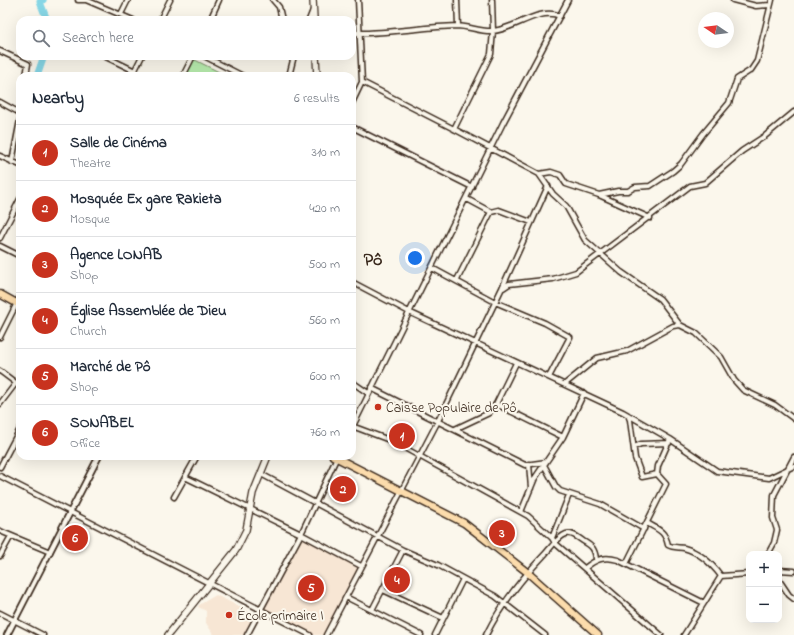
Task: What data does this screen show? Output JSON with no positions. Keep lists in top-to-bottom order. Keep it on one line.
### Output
{"districts":["Pô"],"places":["Caisse Populaire de Pô","École primaire I"],"north":"left","page":{"search":"Search here","heading":["Nearby","6 results"],"list":[{"mark":"1","name":"Salle de Cinéma","note":"Theatre","value":"310 m"},{"mark":"2","name":"Mosquée Ex gare Rakieta","note":"Mosque","value":"420 m"},{"mark":"3","name":"Agence LONAB","note":"Shop","value":"500 m"},{"mark":"4","name":"Église Assemblée de Dieu","note":"Church","value":"560 m"},{"mark":"5","name":"Marché de Pô","note":"Shop","value":"600 m"},{"mark":"6","name":"SONABEL","note":"Office","value":"760 m"}],"pins":["1","2","3","6","4","5"],"map_buttons":["+","−"]}}
